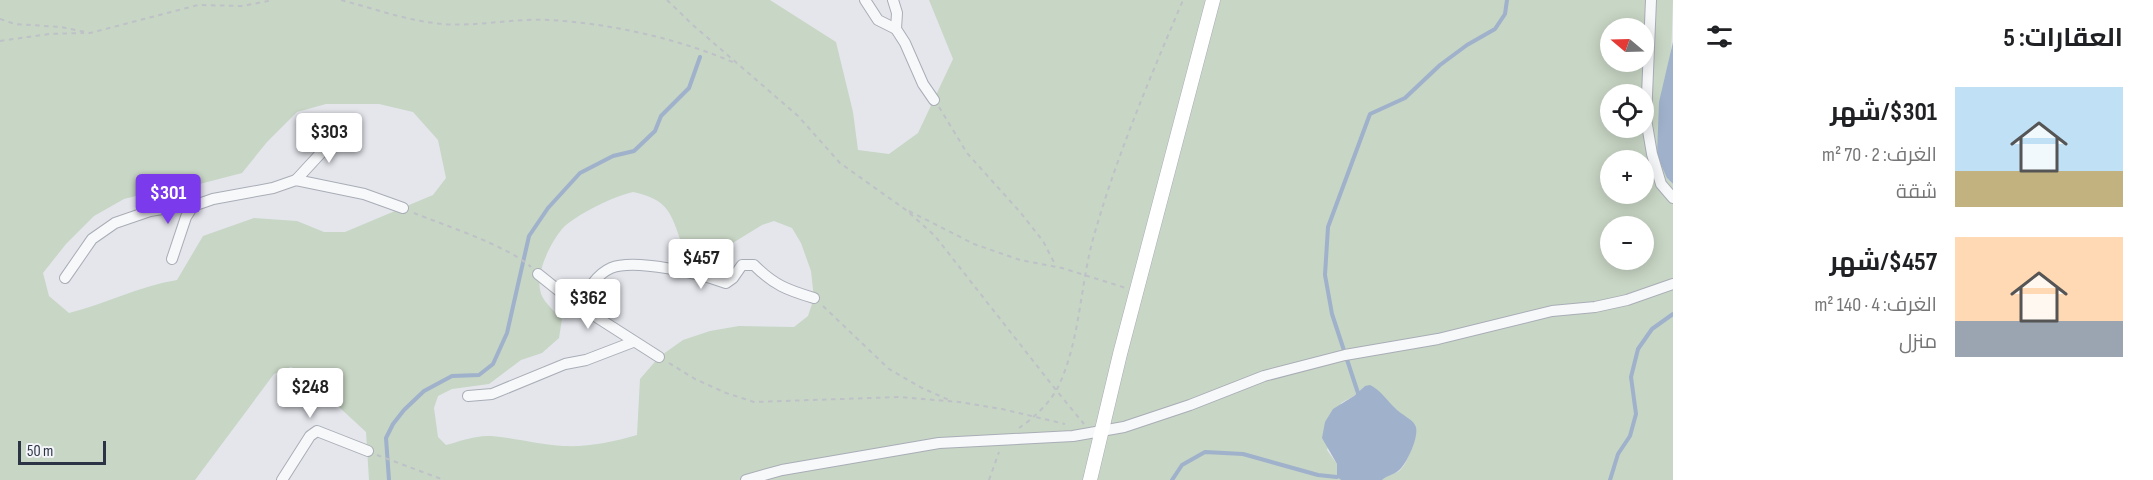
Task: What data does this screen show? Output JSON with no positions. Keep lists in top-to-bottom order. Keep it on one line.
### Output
{"scale_bar":"50 m","north":"left","page":{"heading":"العقارات: 5","map_buttons":["+","−"],"list":[{"name":"$301/شهر","note":"الغرف: 2 · 70 m² · شقة"},{"name":"$457/شهر","note":"الغرف: 4 · 140 m² · منزل"}],"price":["$303","$301","$457","$362","$248"],"scale":"50 m"}}
